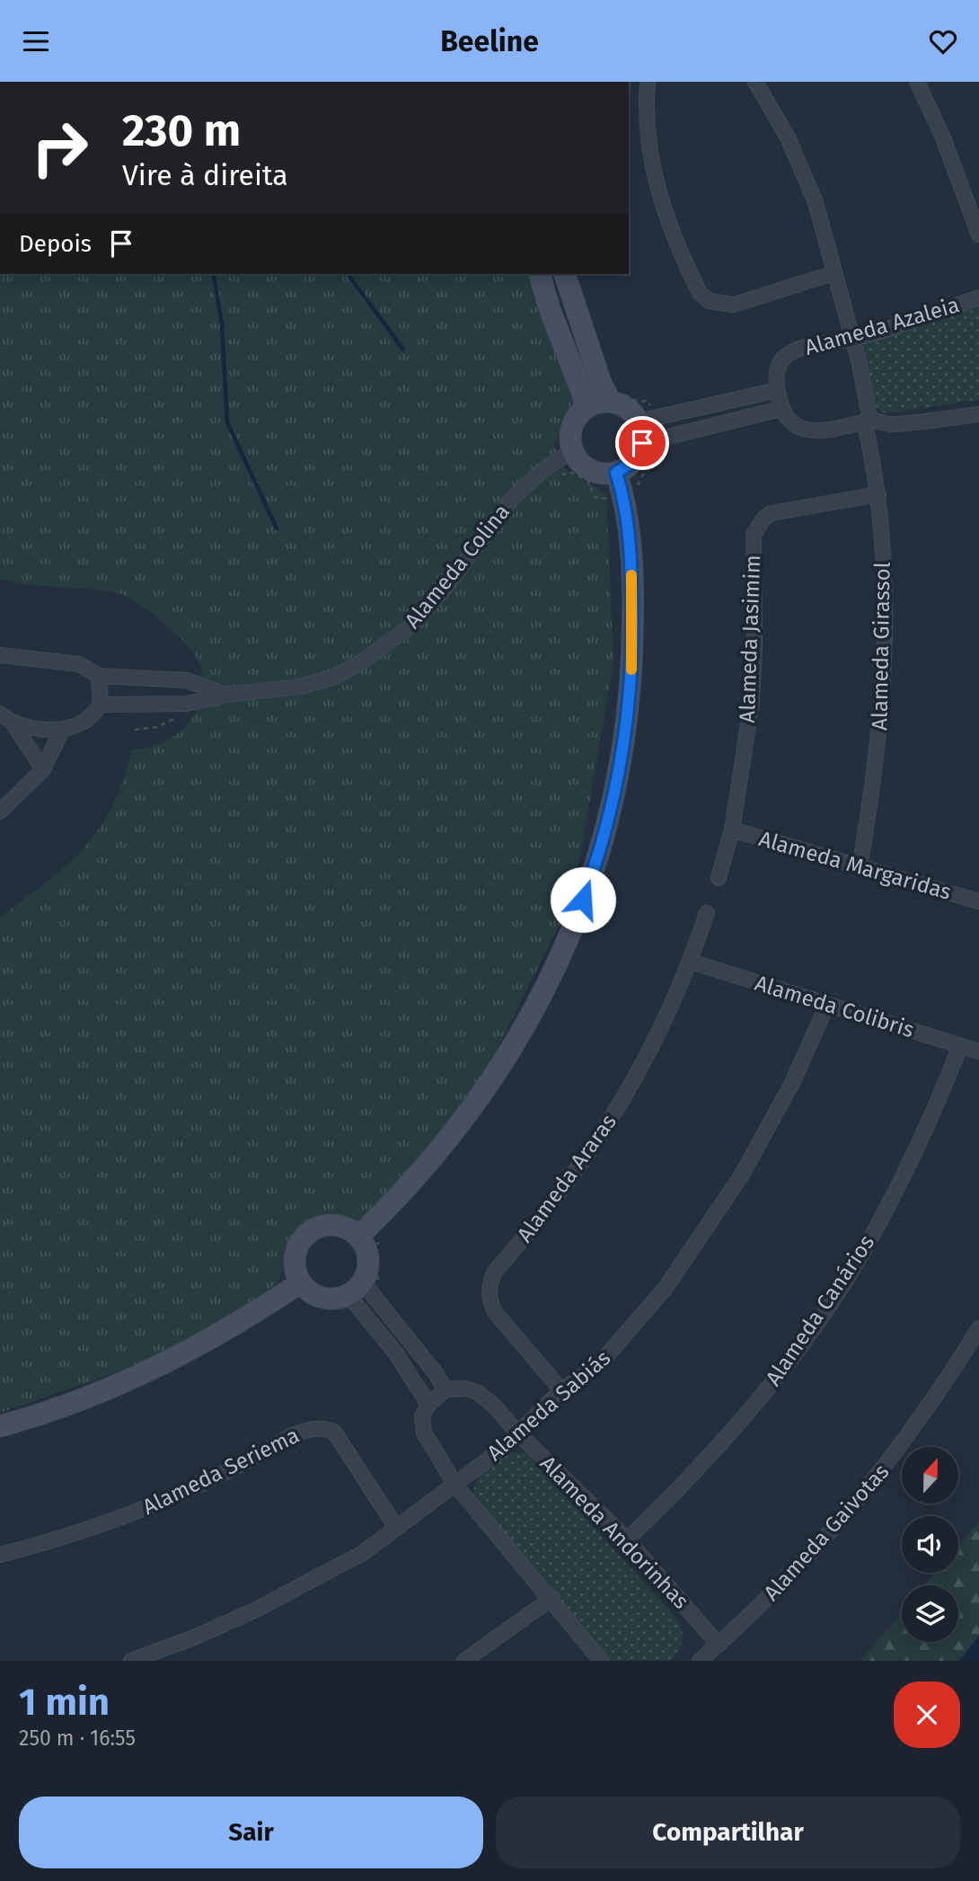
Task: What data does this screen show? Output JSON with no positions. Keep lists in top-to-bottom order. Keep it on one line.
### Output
{"streets":{"street":["Alameda Azaleia","Alameda Colina","Alameda Jasimim","Alameda Girassol","Alameda Margaridas","Alameda Colibris","Alameda Araras","Alameda Canários","Alameda Sabiás","Alameda Seriema","Alameda Andorinhas","Alameda Gaivotas"]},"crossings":[["Alameda Azaleia","Alameda Girassol"],["Alameda Jasimim","Alameda Girassol"],["Alameda Jasimim","Alameda Margaridas"],["Alameda Girassol","Alameda Margaridas"],["Alameda Colibris","Alameda Araras"],["Alameda Colibris","Alameda Canários"],["Alameda Colibris","Alameda Sabiás"],["Alameda Araras","Alameda Sabiás"],["Alameda Canários","Alameda Andorinhas"],["Alameda Sabiás","Alameda Seriema"],["Alameda Sabiás","Alameda Andorinhas"],["Alameda Andorinhas","Alameda Gaivotas"]],"north":"top","page":{"header":"Beeline","turn":["230 m","Vire à direita"],"then":"Depois","heading":["1 min","250 m · 16:55"],"buttons":["Sair","Compartilhar"]}}
